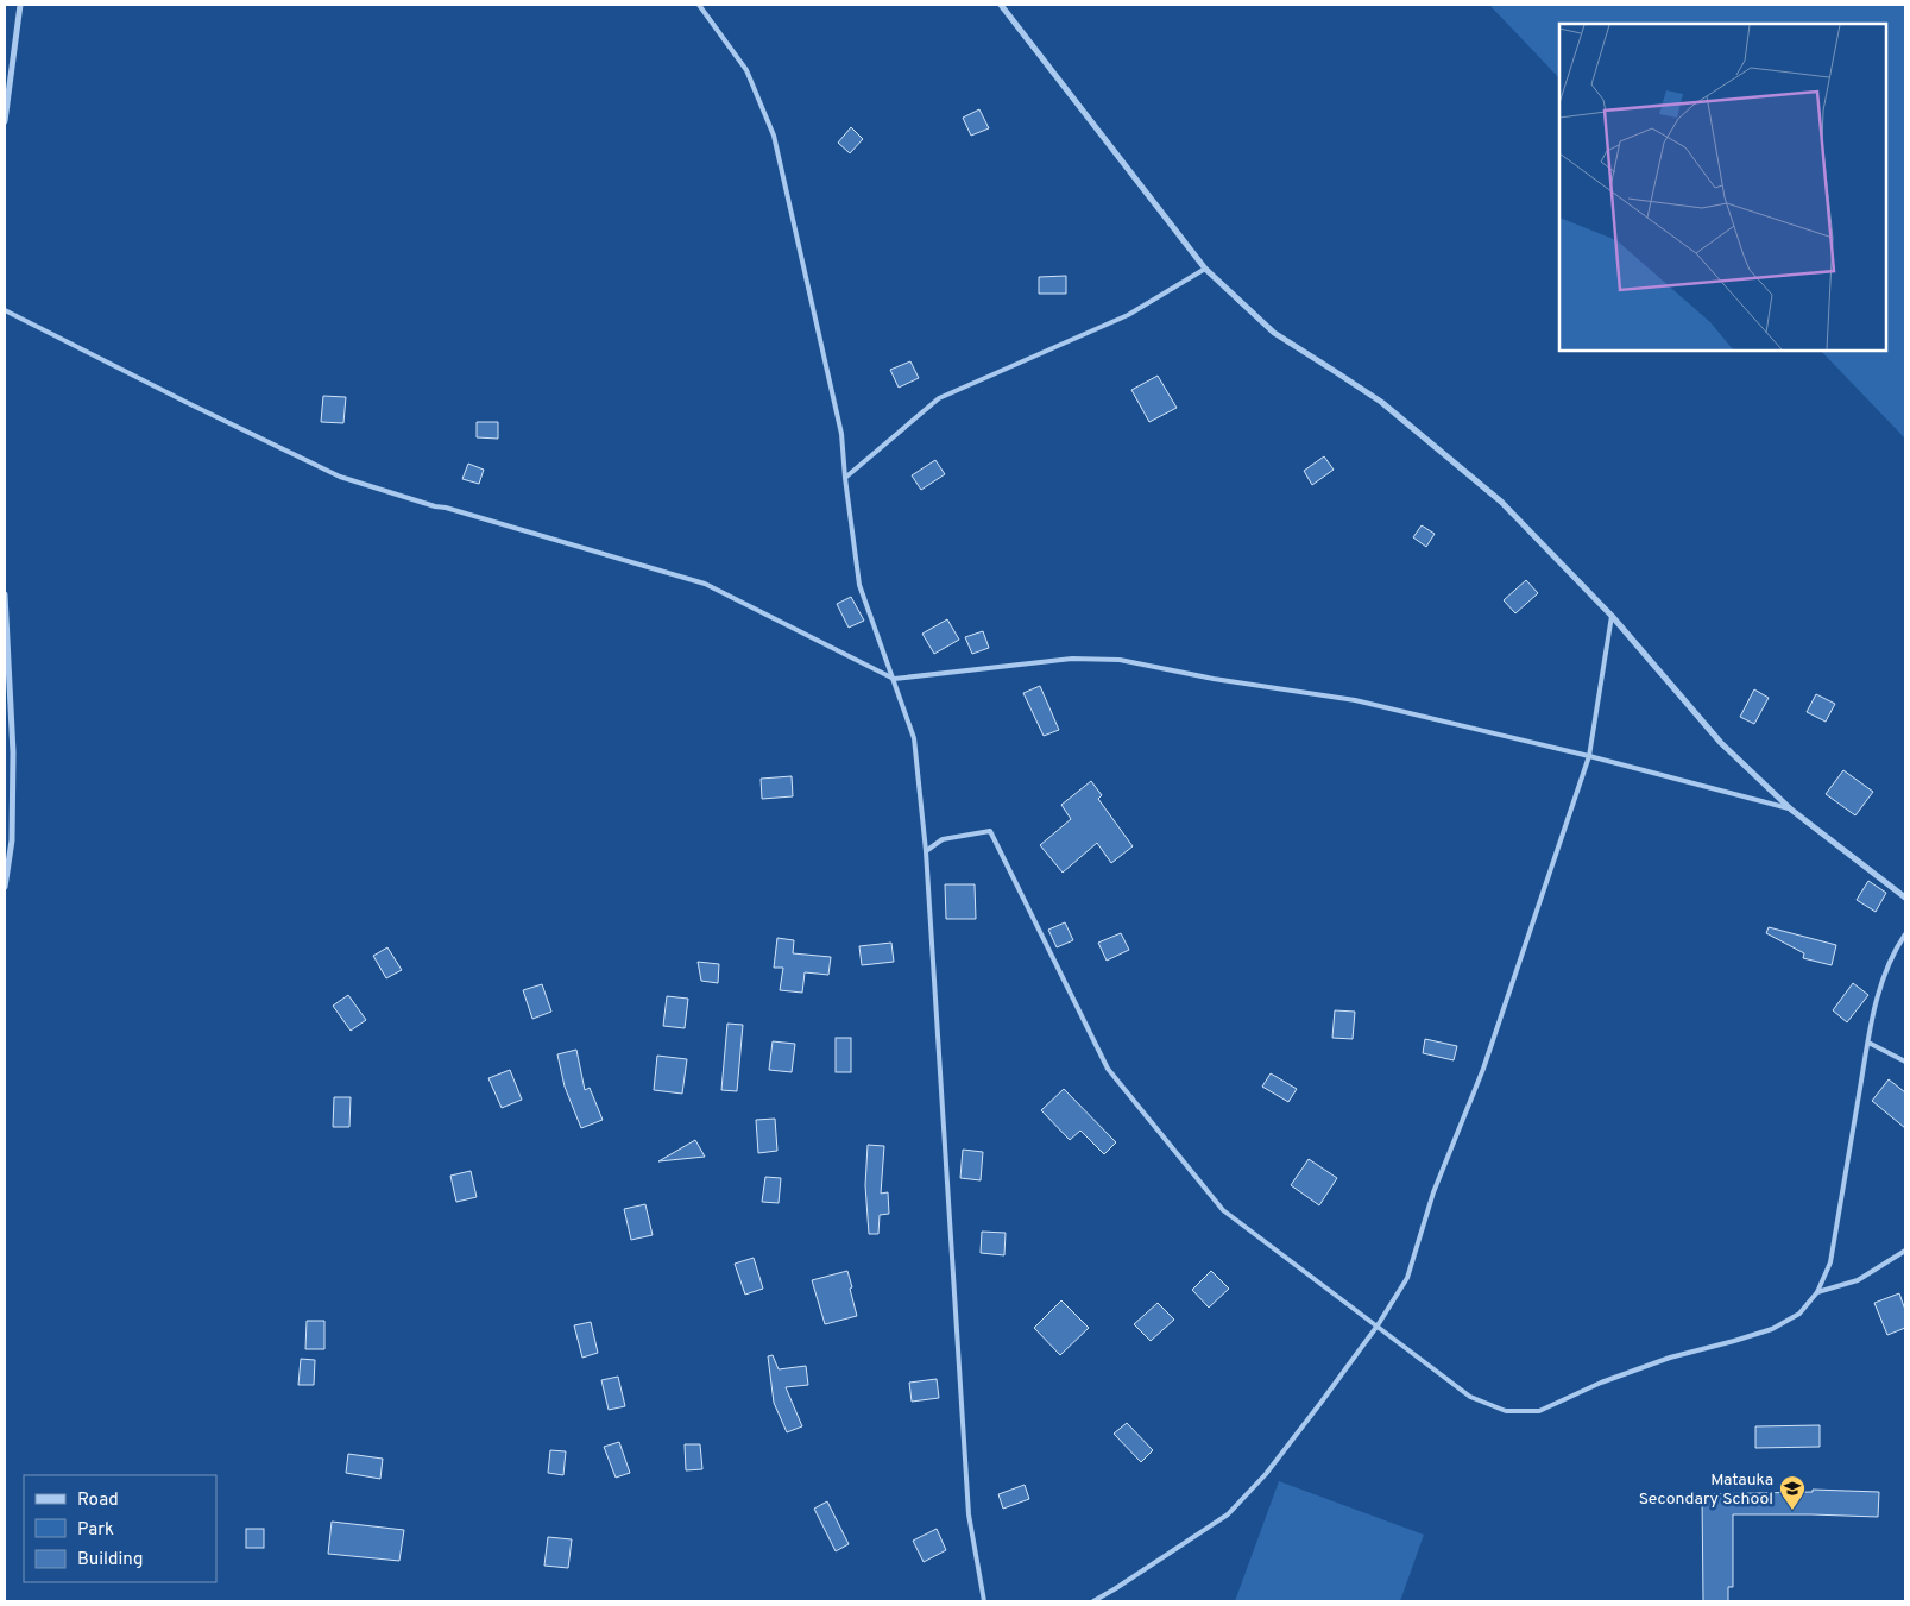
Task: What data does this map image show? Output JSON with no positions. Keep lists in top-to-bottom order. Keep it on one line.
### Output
{"places":{"school or university":["Matauka Secondary School"]},"legend":["Road","Park","Building"]}
